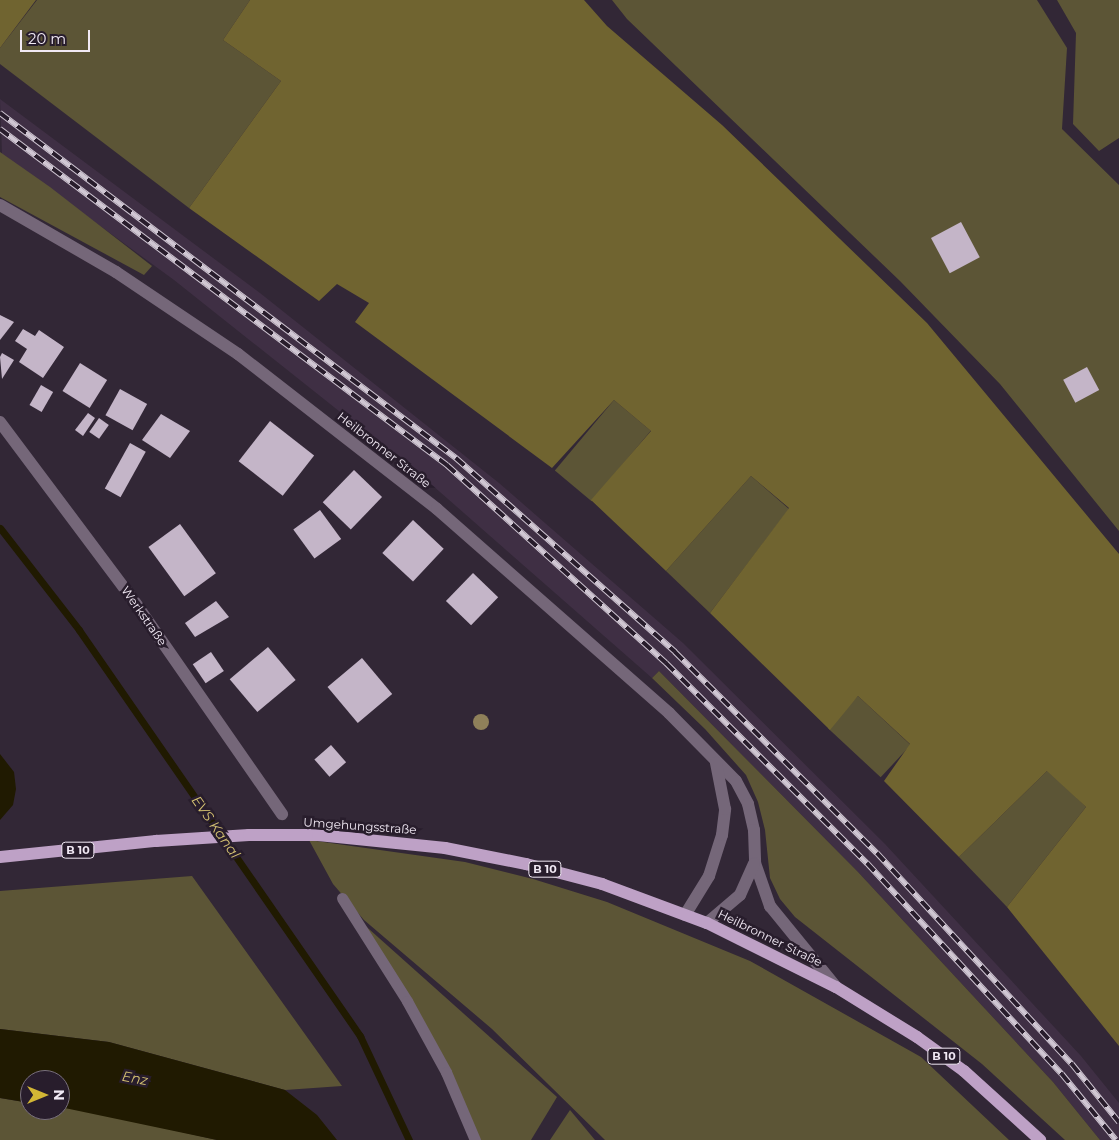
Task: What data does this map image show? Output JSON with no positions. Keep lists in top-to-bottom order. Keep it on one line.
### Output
{"streets":{"main road":["Heilbronner Straße","Umgehungsstraße","B 10"],"street":["Werkstraße"]},"crossings":[["Heilbronner Straße","Umgehungsstraße"]],"water":["EVS Kanal","Enz"],"scale_bar":"20 m","north":"right"}
